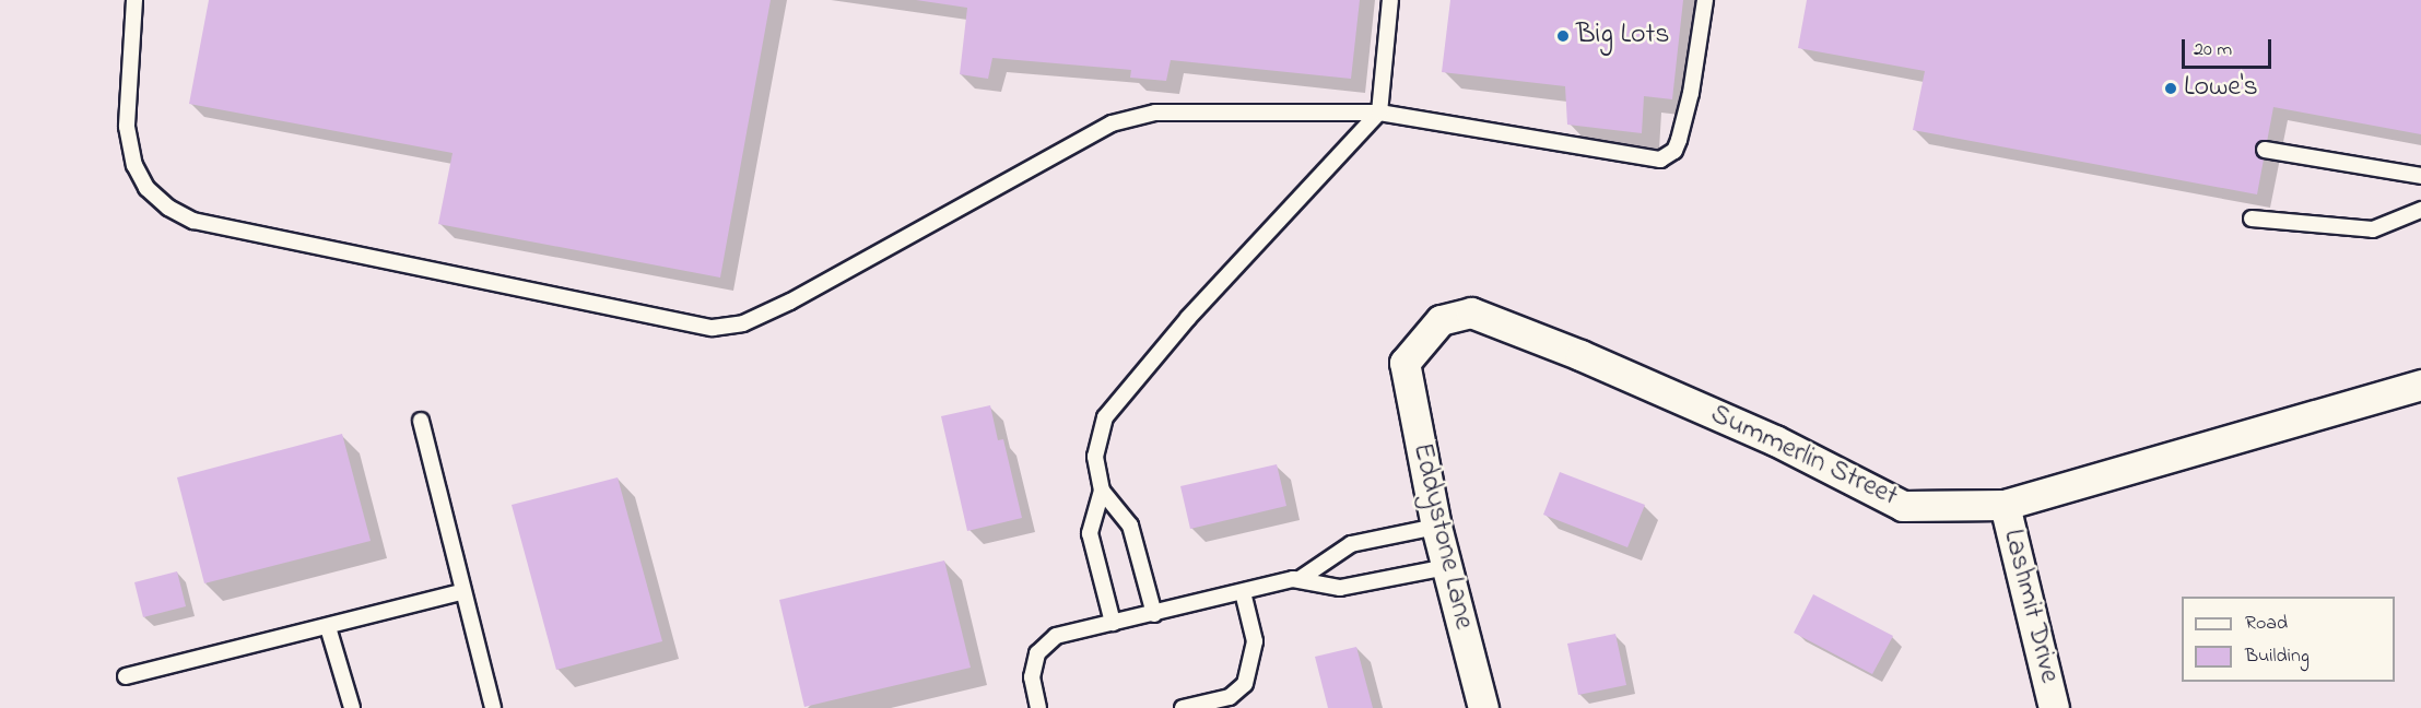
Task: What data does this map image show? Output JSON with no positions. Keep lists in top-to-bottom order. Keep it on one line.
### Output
{"streets":{"street":["Summerlin Street","Eddystone Lane","Lashmit Drive"]},"crossings":[["Summerlin Street","Eddystone Lane"],["Summerlin Street","Lashmit Drive"]],"places":["Big Lots","Lowe's"],"legend":["Road","Building"],"scale_bar":"20 m"}
